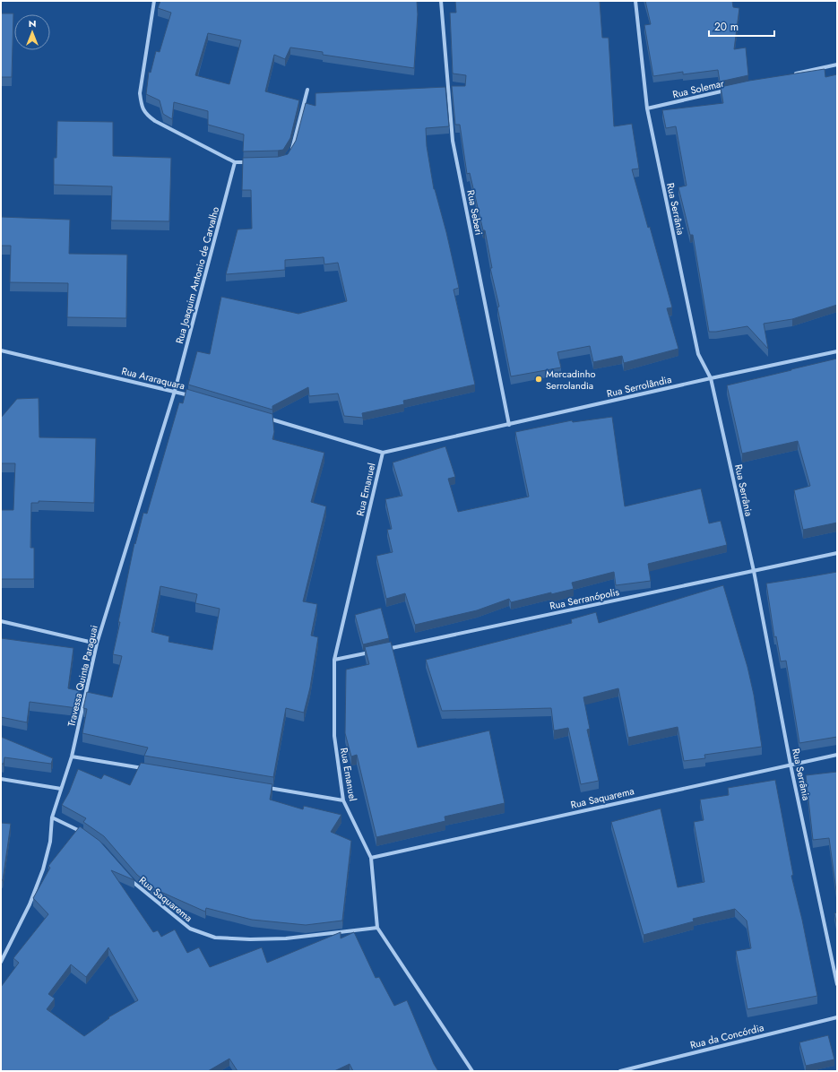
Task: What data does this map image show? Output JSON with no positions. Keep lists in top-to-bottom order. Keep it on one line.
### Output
{"streets":{"street":["Rua Solemar","Rua Serrânia","Rua Seberi","Rua Joaquim Antonio de Carvalho","Rua Araraquara","Rua Serrolândia","Rua Emanuel","Rua Serranópolis","Travessa Quinta Paraguai","Rua Saquarema","Rua da Concórdia"]},"crossings":[["Rua Solemar","Rua Serrânia"],["Rua Serrânia","Rua Serrolândia"],["Rua Serrânia","Rua Serranópolis"],["Rua Serrânia","Rua Saquarema"],["Rua Seberi","Rua Serrolândia"],["Rua Joaquim Antonio de Carvalho","Rua Araraquara"],["Rua Joaquim Antonio de Carvalho","Travessa Quinta Paraguai"],["Rua Araraquara","Travessa Quinta Paraguai"],["Rua Serrolândia","Rua Emanuel"],["Rua Emanuel","Rua Saquarema"]],"places":["Mercadinho Serrolandia"],"scale_bar":"20 m","north":"top"}
